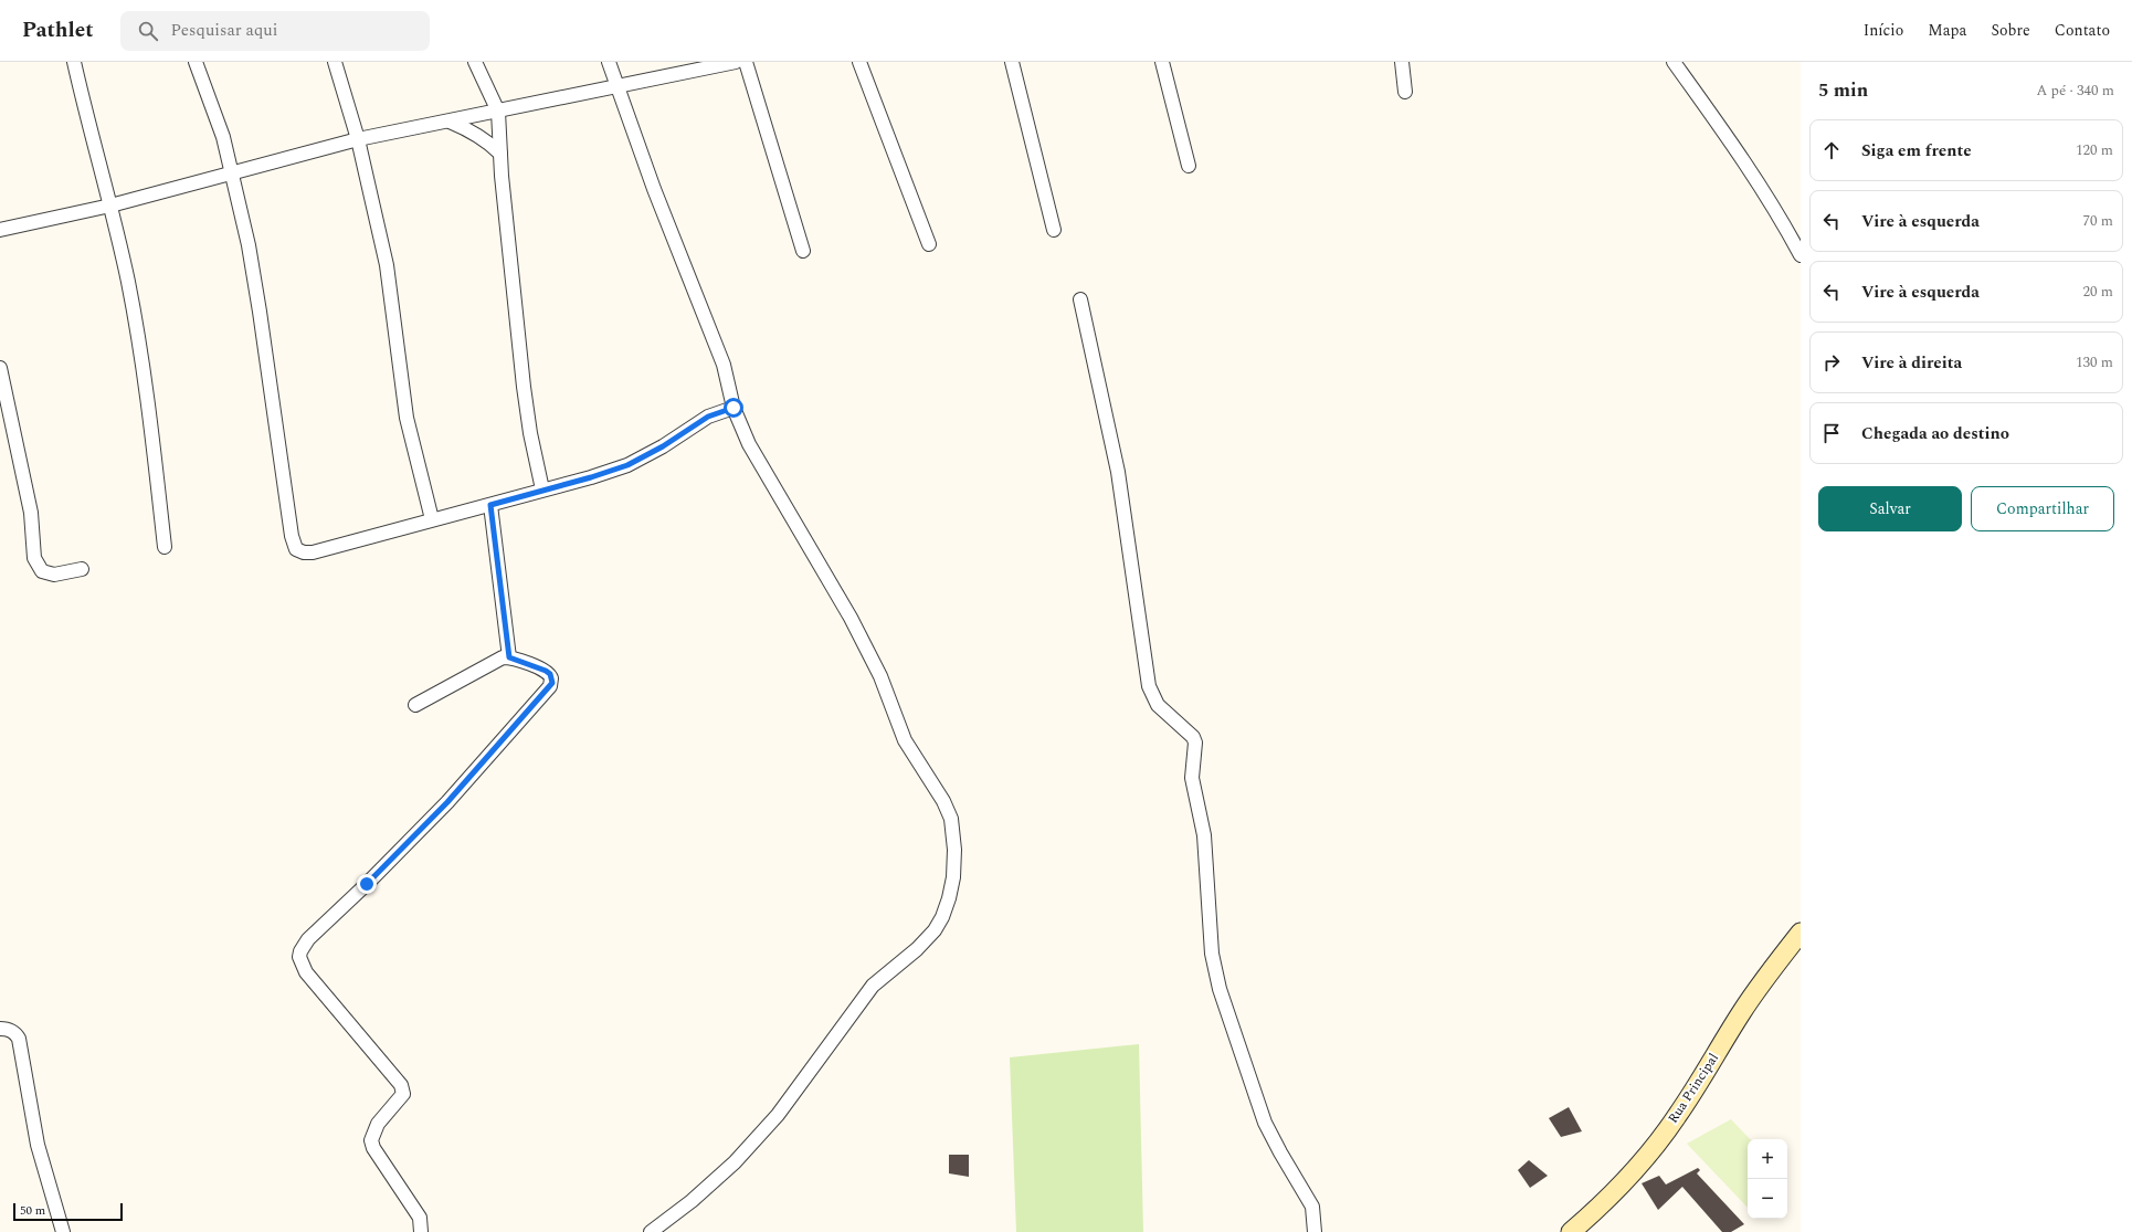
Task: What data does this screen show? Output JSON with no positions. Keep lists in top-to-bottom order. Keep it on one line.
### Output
{"streets":{"street":["Rua Principal"]},"scale_bar":"50 m","page":{"header":"Pathlet","search":"Pesquisar aqui","nav":["Início","Mapa","Sobre","Contato"],"heading":["5 min","A pé · 340 m"],"list":[["Siga em frente","120 m"],["Vire à esquerda","70 m"],["Vire à esquerda","20 m"],["Vire à direita","130 m"],"Chegada ao destino"],"buttons":["Salvar","Compartilhar"],"map_buttons":["+","−"],"scale":"50 m"}}
